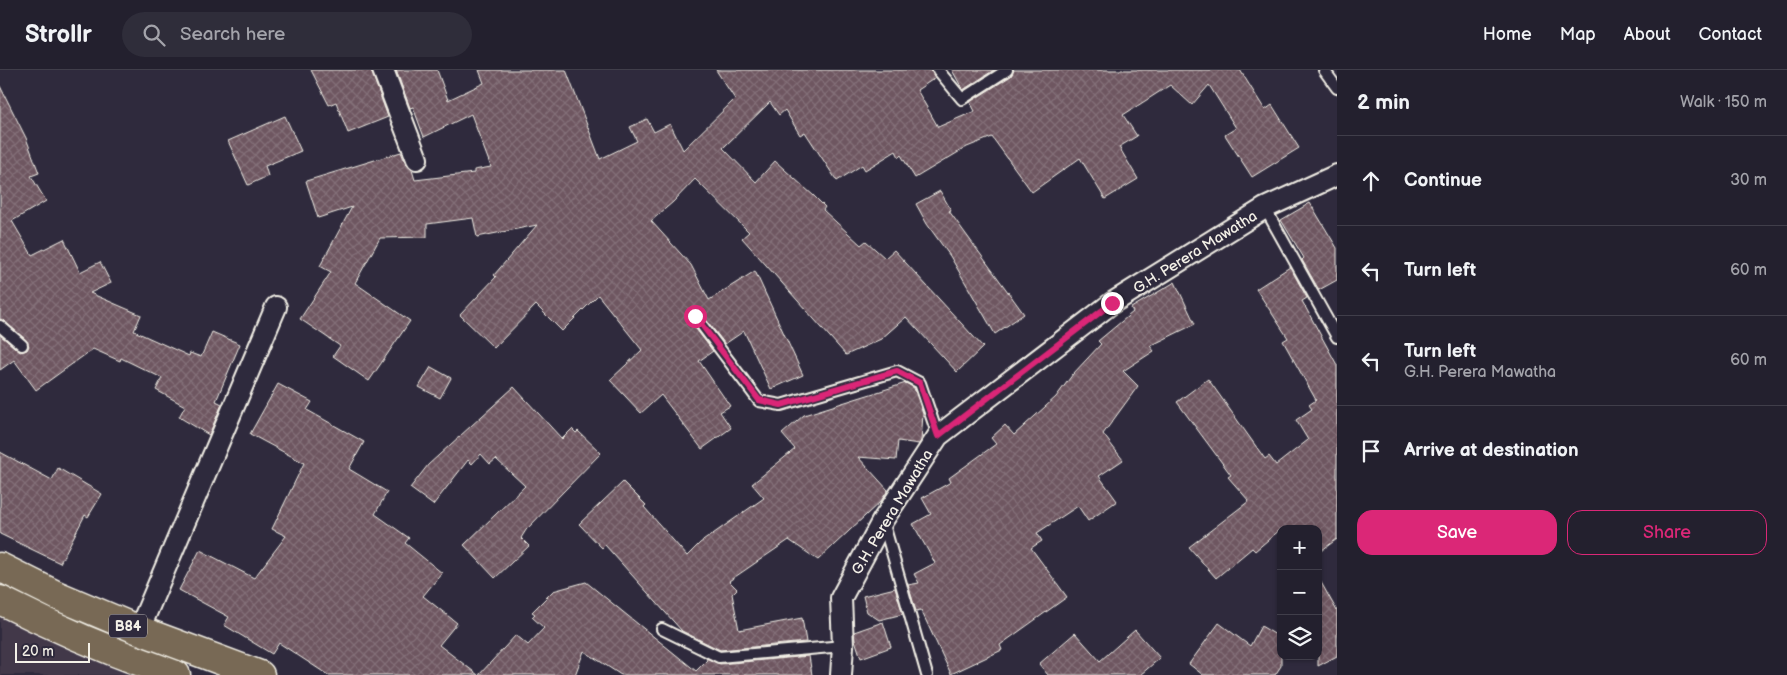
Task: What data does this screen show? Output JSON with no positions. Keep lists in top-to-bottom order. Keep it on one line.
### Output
{"streets":{"main road":["B84"],"street":["G.H. Perera Mawatha"]},"scale_bar":"20 m","page":{"header":"Strollr","search":"Search here","nav":["Home","Map","About","Contact"],"heading":["2 min","Walk · 150 m"],"list":[["Continue","30 m"],["Turn left","60 m"],["Turn left","G.H. Perera Mawatha","60 m"],"Arrive at destination"],"buttons":["Save","Share"],"map_buttons":["+","−"],"scale":"20 m"}}
